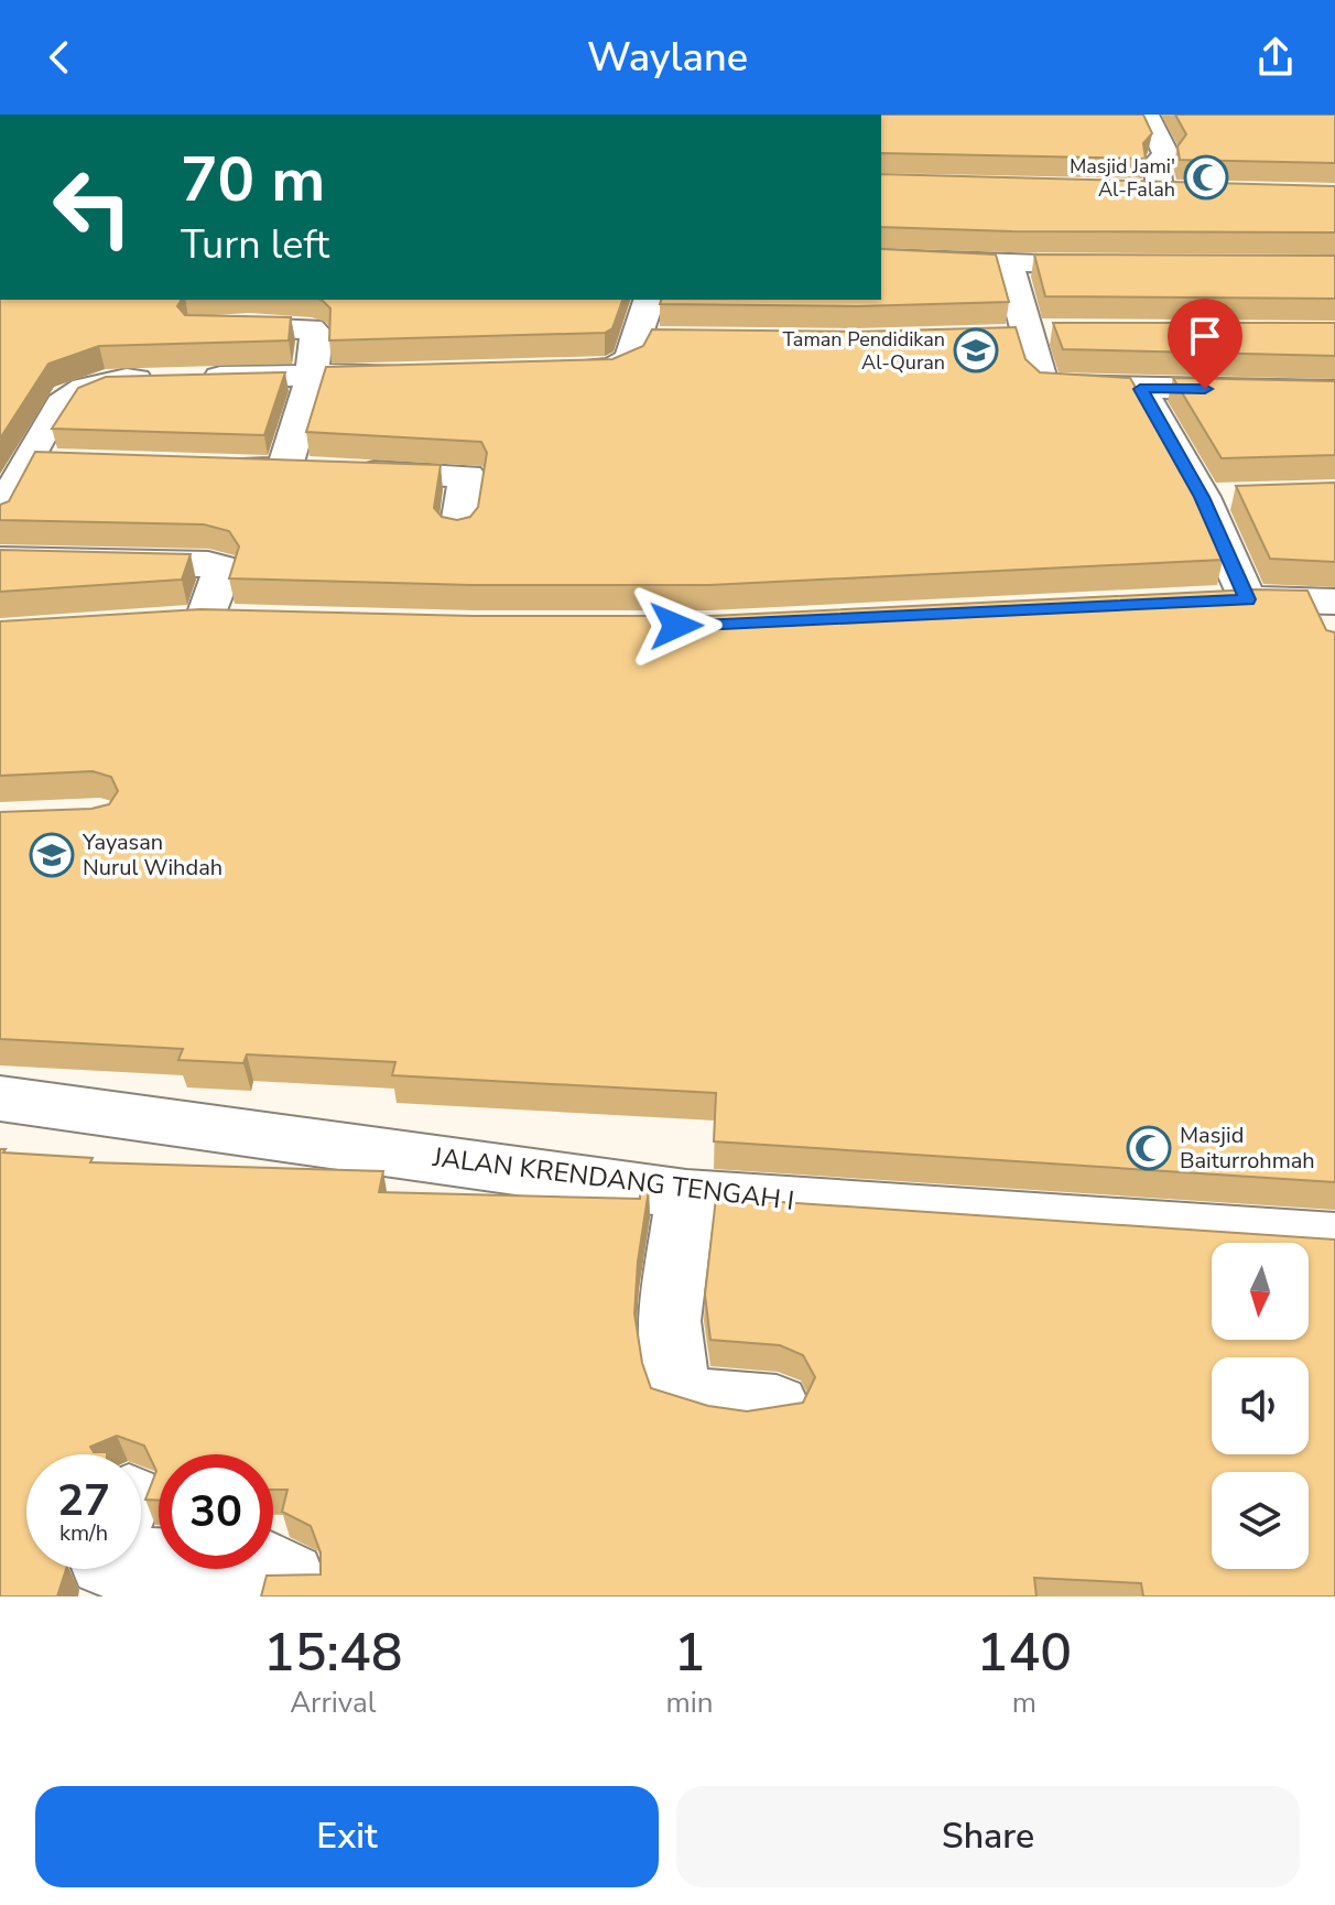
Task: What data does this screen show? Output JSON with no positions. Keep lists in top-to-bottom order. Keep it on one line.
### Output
{"streets":{"street":["JALAN KRENDANG TENGAH I"]},"places":{"mosque":["Masjid Jami' Al-Falah","Masjid Baiturrohmah"],"school or university":["Taman Pendidikan Al-Quran","Yayasan Nurul Wihdah"]},"north":"bottom","page":{"header":"Waylane","turn":["70 m","Turn left"],"speed":"27 km/h","limit":"30","eta":["15:48","Arrival","1","min","140","m"],"buttons":["Exit","Share"]}}
